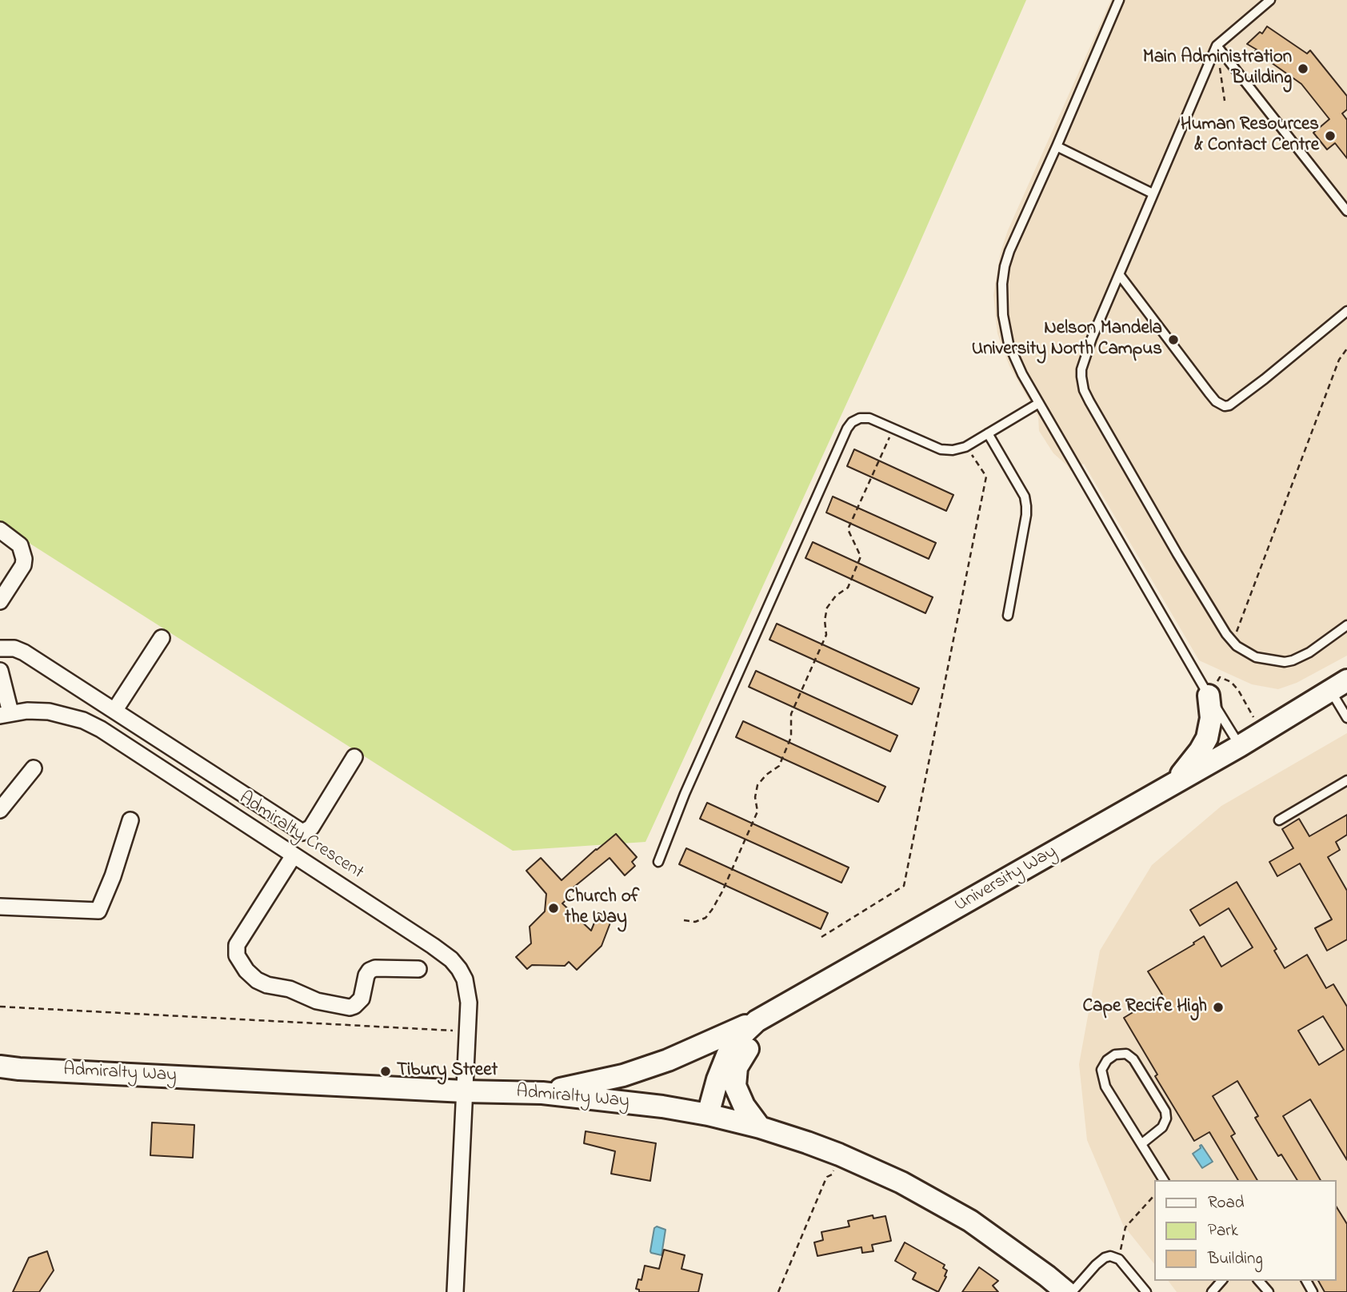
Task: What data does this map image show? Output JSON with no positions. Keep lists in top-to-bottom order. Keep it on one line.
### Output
{"streets":{"main road":["University Way","Admiralty Way"],"street":["Admiralty Crescent"]},"crossings":[["Admiralty Crescent","Admiralty Way"],["University Way","Admiralty Way"]],"places":["Main Administration Building","Human Resources & Contact Centre","Nelson Mandela University North Campus","Church of the Way","Cape Recife High","Tibury Street"],"legend":["Road","Park","Building"]}
